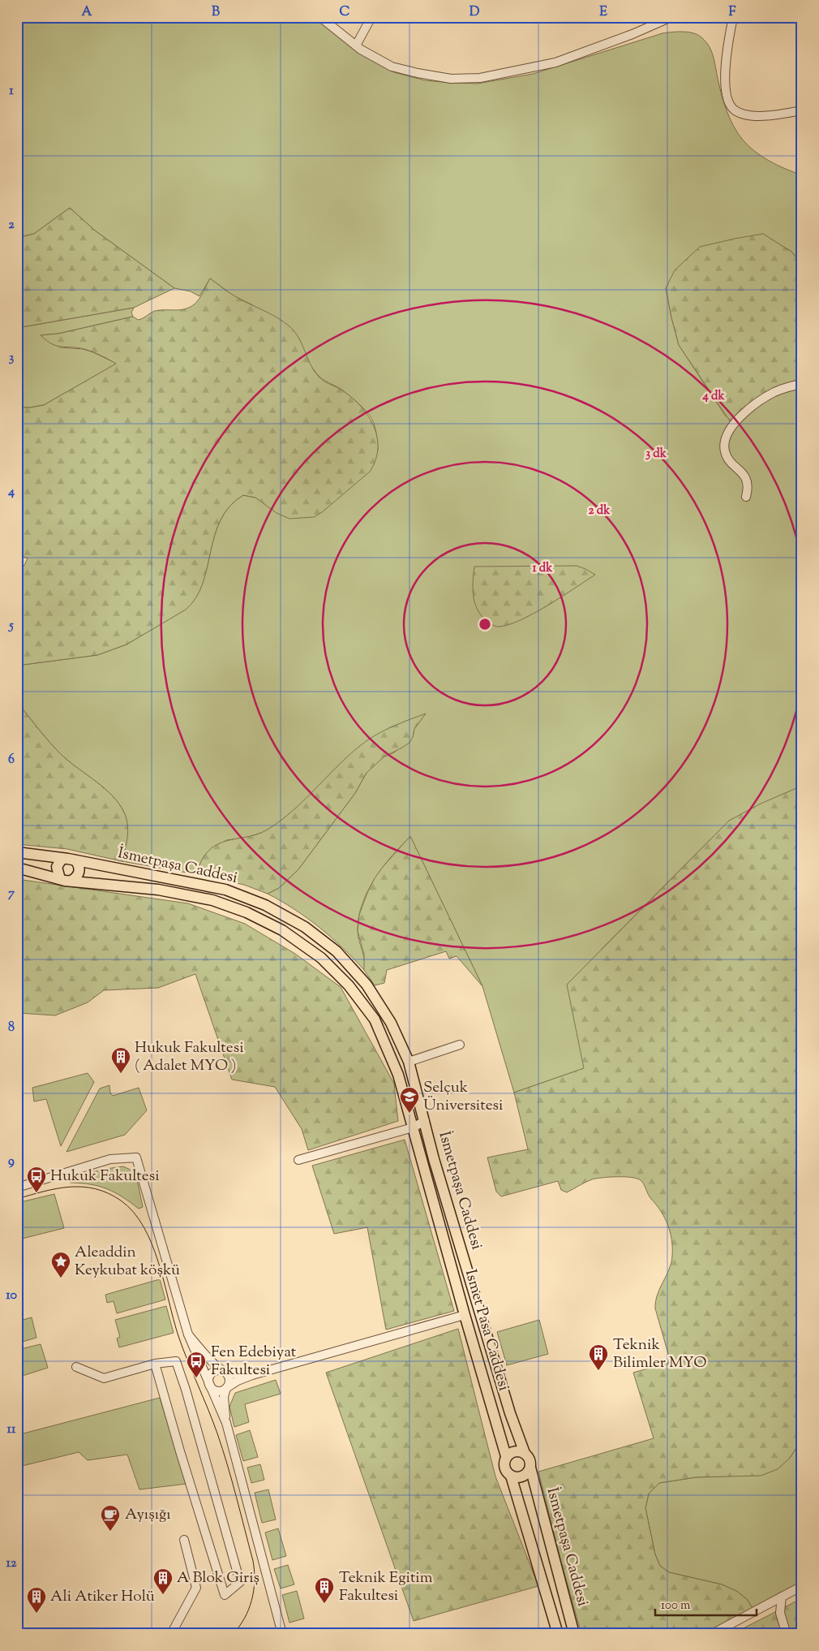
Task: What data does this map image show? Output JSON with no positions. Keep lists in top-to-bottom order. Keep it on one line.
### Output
{"streets":{"main road":["İsmetpaşa Caddesi","Ismet Pasa Caddesi"]},"crossings":[["İsmetpaşa Caddesi","Ismet Pasa Caddesi"]],"places":{"building":["Hukuk Fakultesi ( Adalet MYO )","Teknik Bilimler MYO","A Blok Giriş","Teknik Egitim Fakultesi","Ali Atiker Holü"],"school or university":["Selçuk Üniversitesi"],"bus stop":["Hukuk Fakultesi","Fen Edebiyat Fakultesi"],"place":["Aleaddin Keykubat köşkü"],"cafe":["Ayışığı"]},"scale_bar":"100 m","grid":{"columns":["A","B","C","D","E","F"],"rows":["1","2","3","4","5","6","7","8","9","10","11","12"]},"rings":["4 dk","3 dk","2 dk","1 dk"]}
